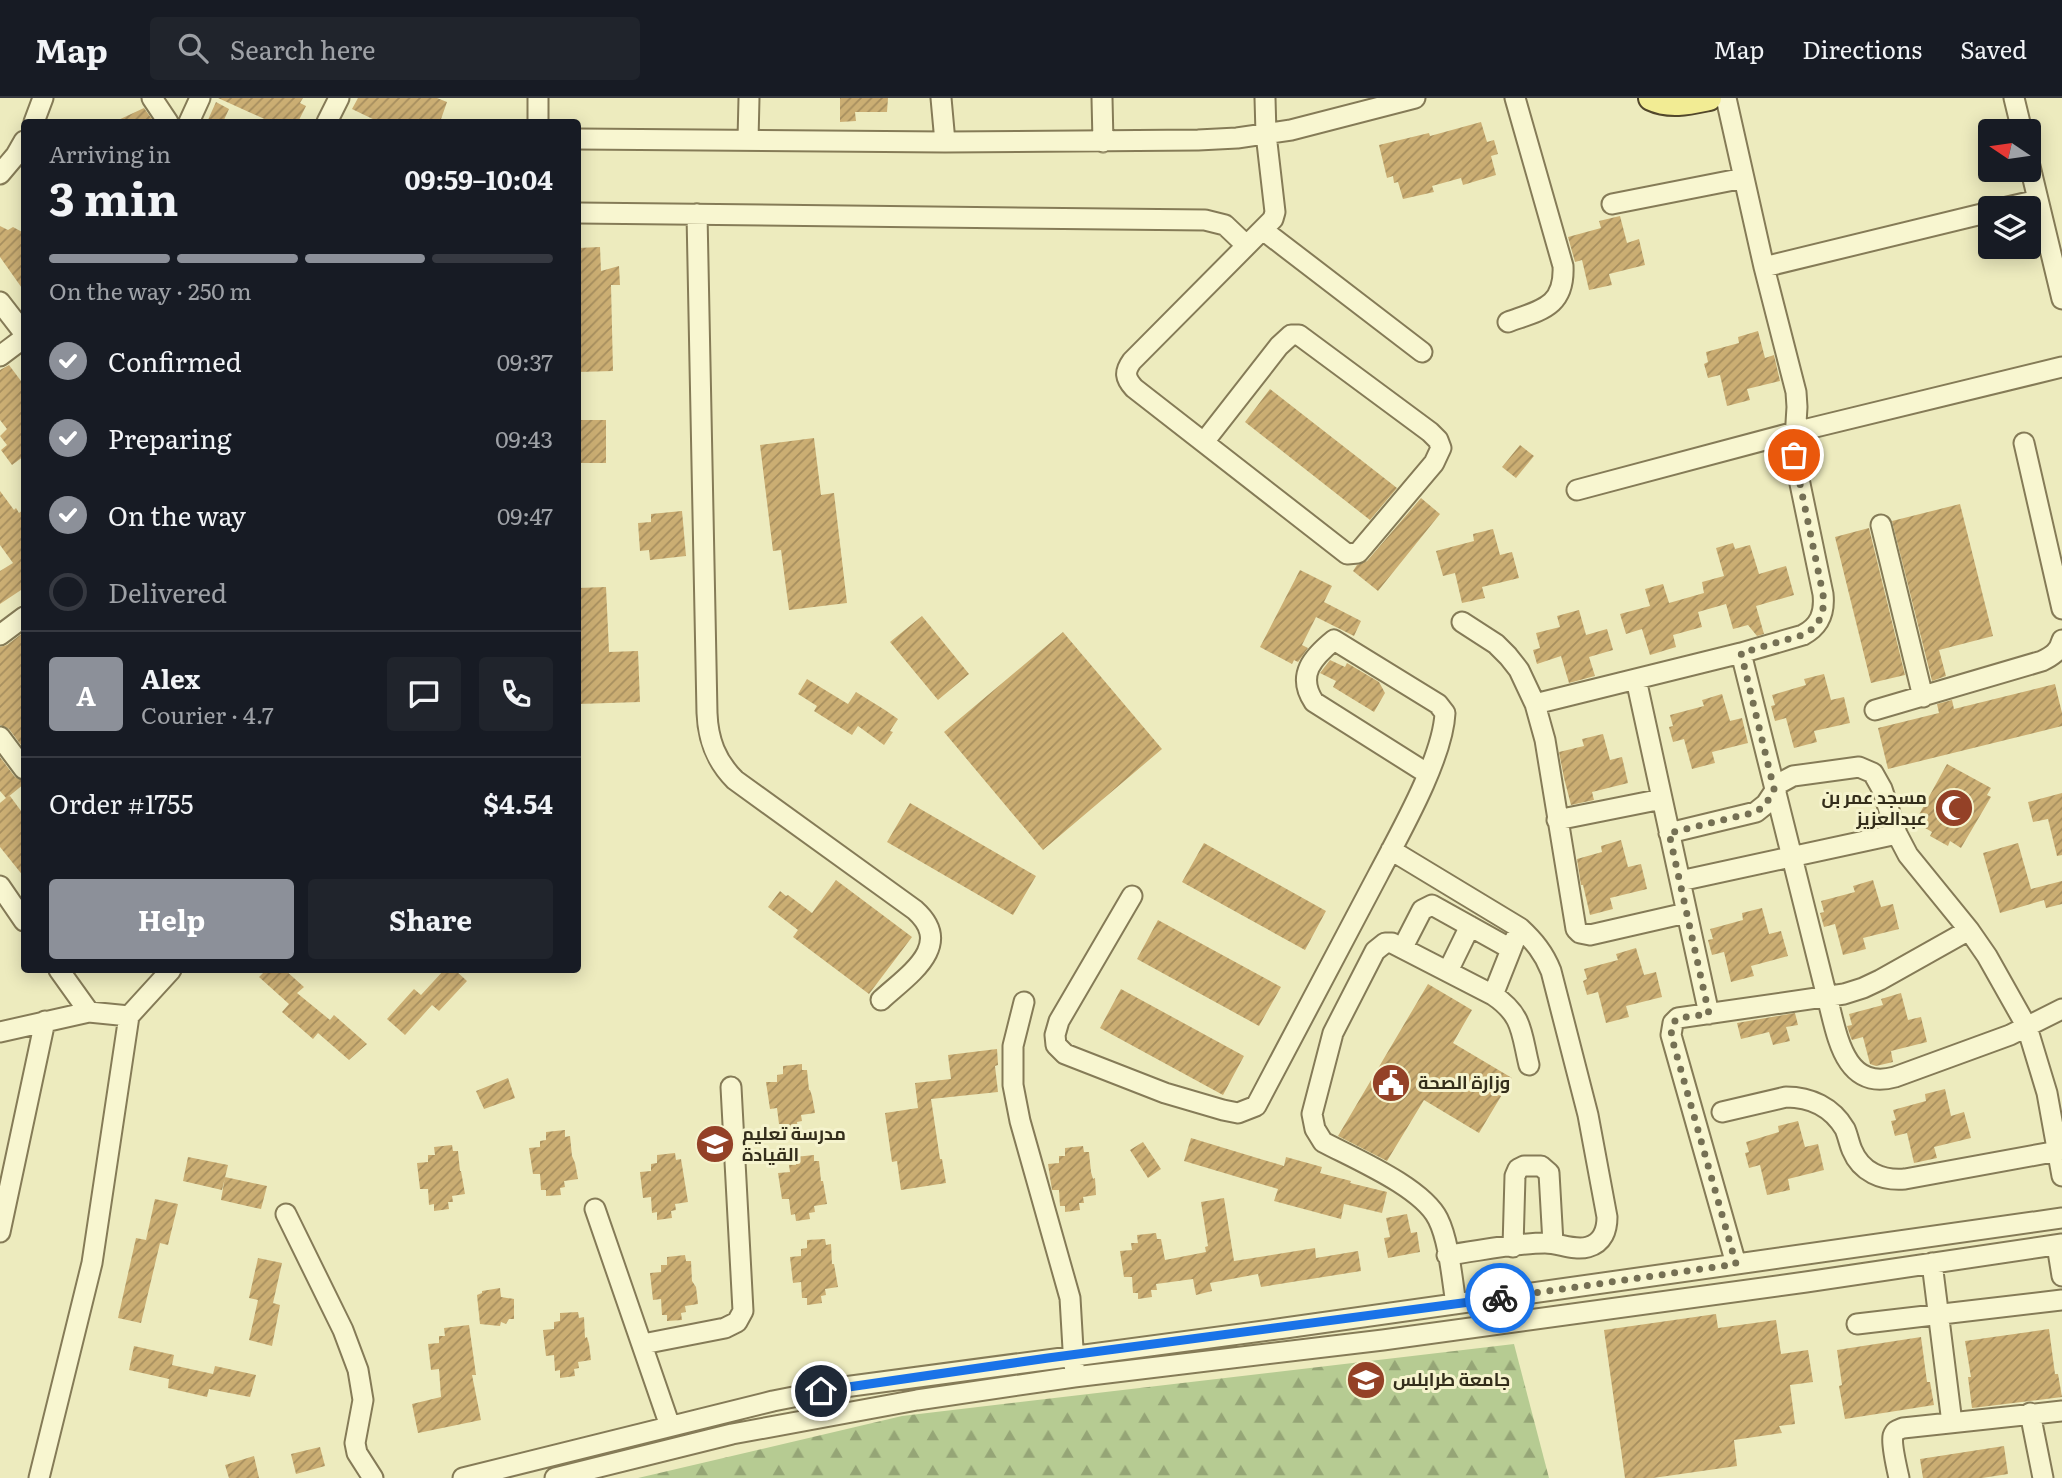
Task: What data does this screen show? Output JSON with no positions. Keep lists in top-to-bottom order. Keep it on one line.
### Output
{"places":{"mosque":["مسجد عمر بن عبدالعزيز"],"public building":["وزارة الصحة"],"school or university":["مدرسة تعليم القيادة","جامعة طرابلس"]},"north":"left","page":{"header":"Map","search":"Search here","nav":["Map","Directions","Saved"],"heading":["3 min","Arriving in","09:59–10:04"],"panel":["Alex","Courier · 4.7","Order #1755","$4.54"],"bar":"On the way · 250 m","list":[["Confirmed","09:37"],["Preparing","09:43"],["On the way","09:47"],"Delivered"],"round":"A","buttons":["Help","Share"]}}
